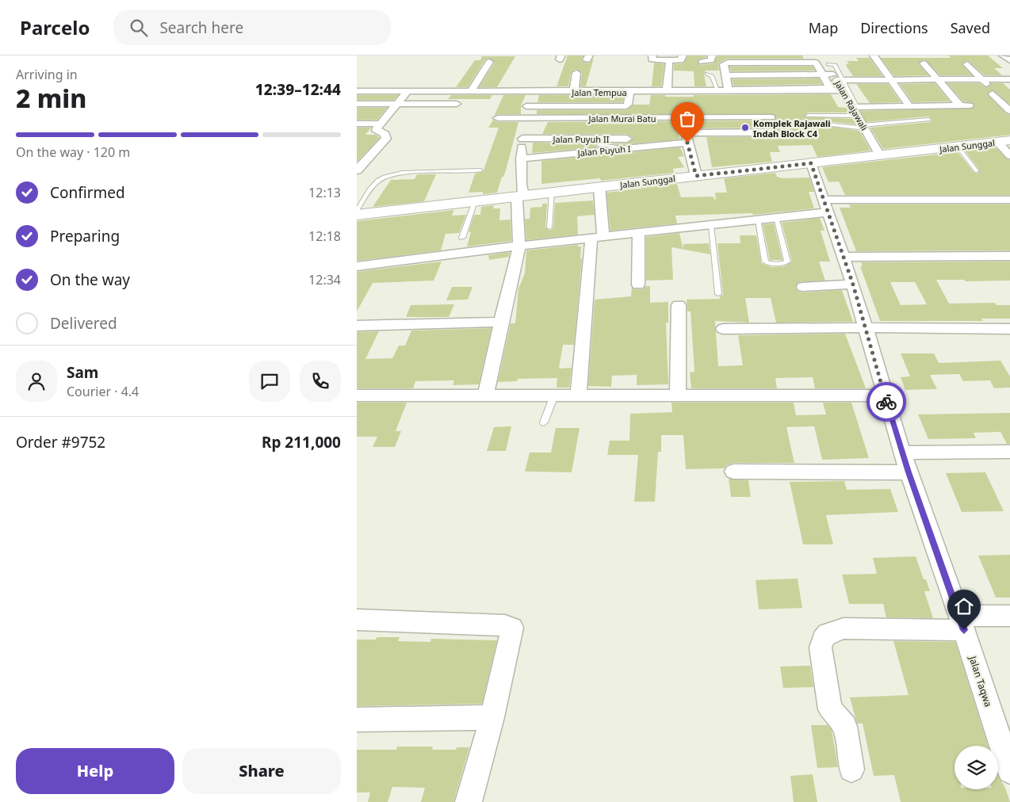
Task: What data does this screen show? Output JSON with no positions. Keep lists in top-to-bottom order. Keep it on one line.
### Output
{"streets":{"main road":["Jalan Sunggal"],"street":["Jalan Tempua","Jalan Rajawali","Jalan Murai Batu","Jalan Puyuh II","Jalan Puyuh I","Jalan Taqwa"]},"crossings":[["Jalan Tempua","Jalan Rajawali"],["Jalan Rajawali","Jalan Sunggal"],["Jalan Puyuh II","Jalan Puyuh I"],["Jalan Sunggal","Jalan Taqwa"]],"places":["Komplek Rajawali Indah Block C4"],"page":{"header":"Parcelo","search":"Search here","nav":["Map","Directions","Saved"],"heading":["2 min","Arriving in","12:39–12:44"],"panel":["Sam","Courier · 4.4","Order #9752","Rp 211,000"],"bar":"On the way · 120 m","list":[["Confirmed","12:13"],["Preparing","12:18"],["On the way","12:34"],"Delivered"],"buttons":["Help","Share"]}}
